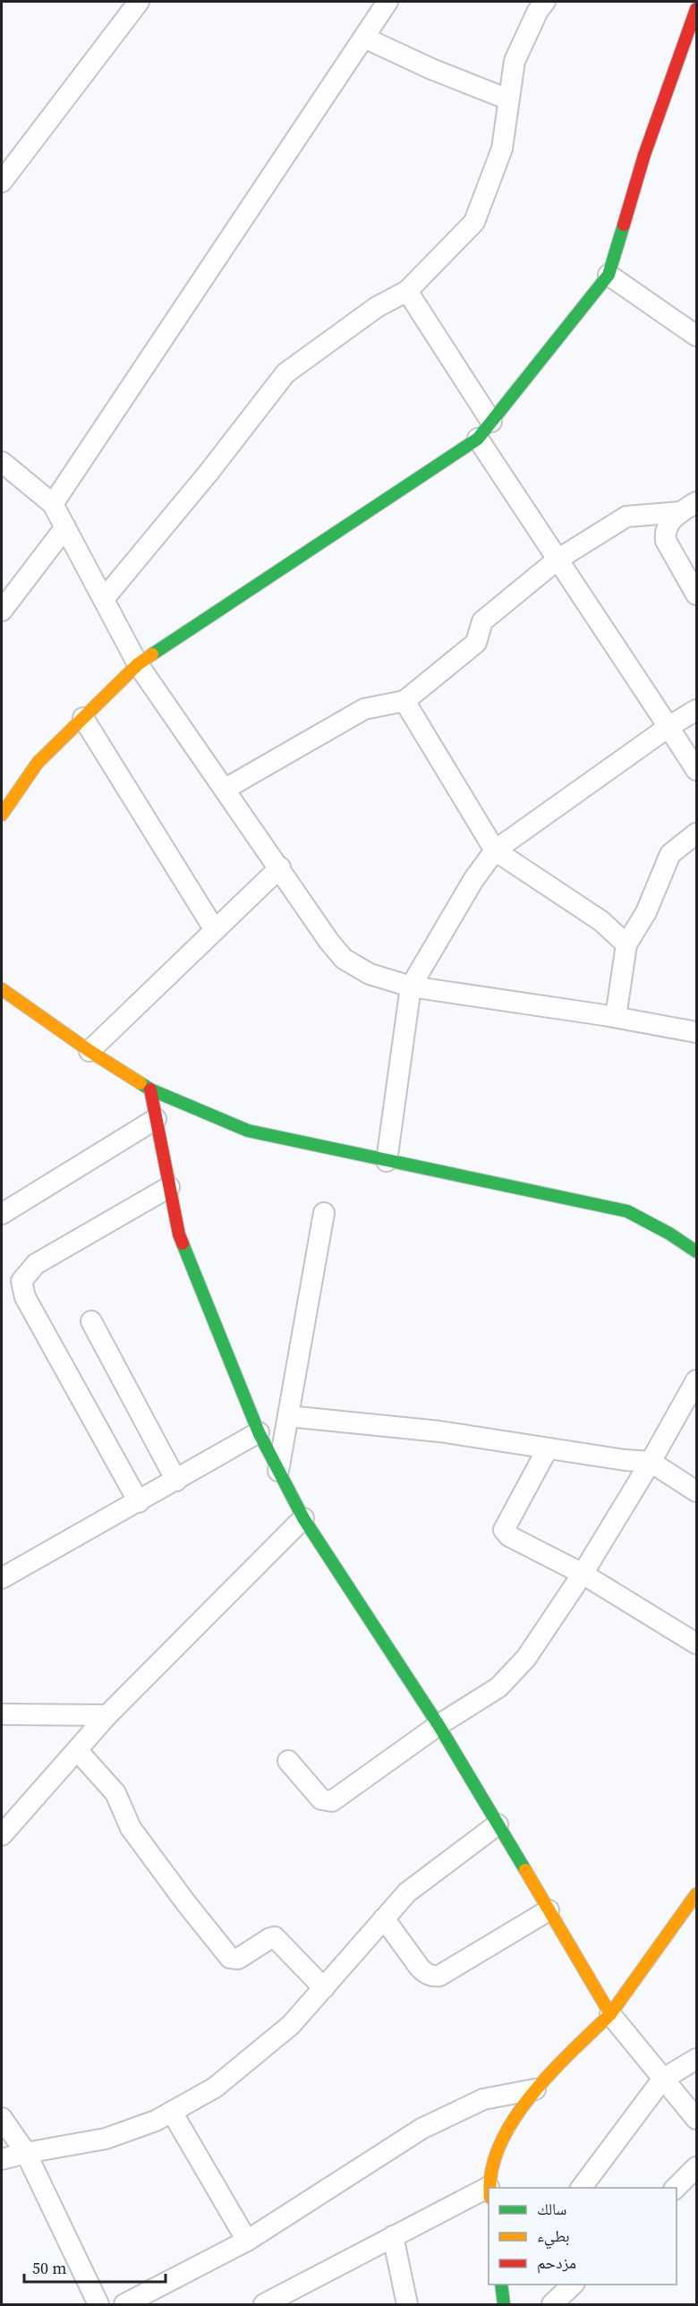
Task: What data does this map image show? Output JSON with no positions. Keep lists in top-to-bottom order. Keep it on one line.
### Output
{"legend":["سالك","بطيء","مزدحم"],"scale_bar":"50 m"}
